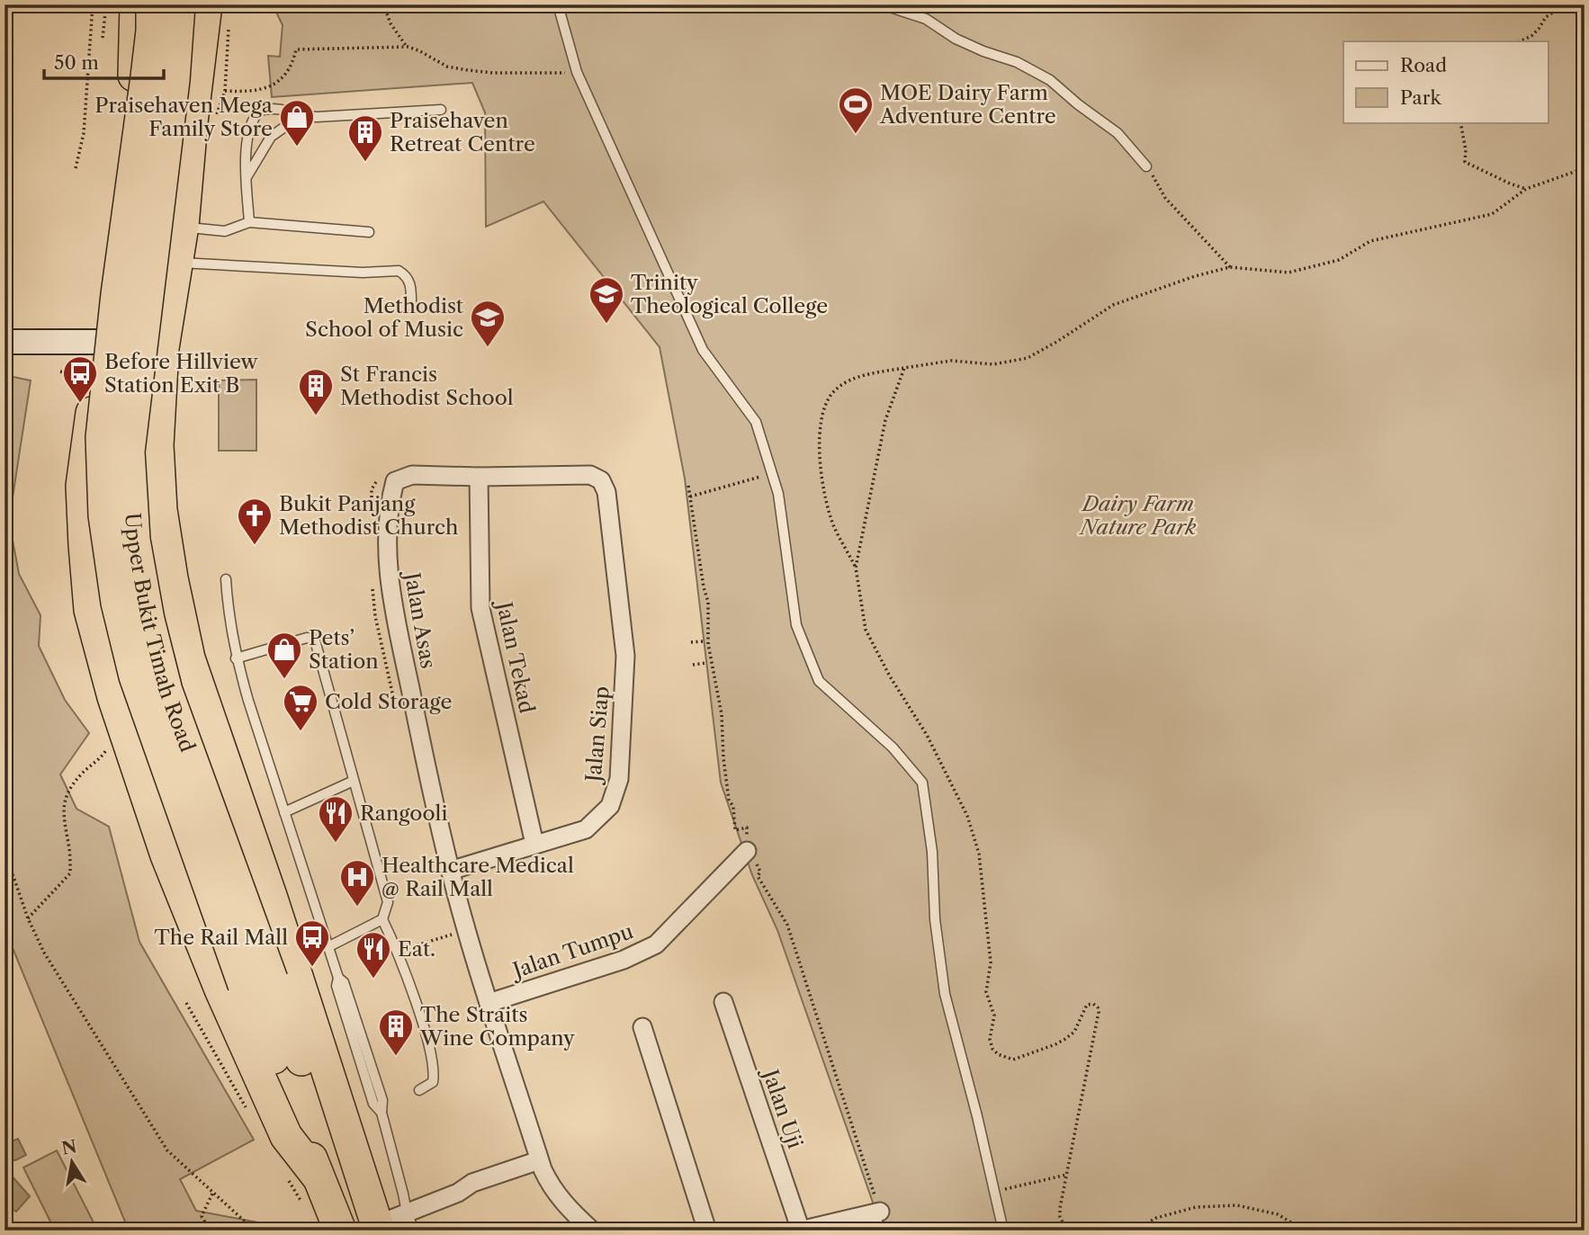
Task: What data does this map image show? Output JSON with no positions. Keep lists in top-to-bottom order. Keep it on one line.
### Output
{"streets":{"highway":["Upper Bukit Timah Road"],"street":["Jalan Asas","Jalan Tekad","Jalan Siap","Jalan Tumpu","Jalan Uji"]},"crossings":[["Jalan Asas","Jalan Tekad"],["Jalan Asas","Jalan Siap"],["Jalan Asas","Jalan Tumpu"],["Jalan Tekad","Jalan Siap"]],"parks":["Dairy Farm Nature Park"],"places":{"sports":["MOE Dairy Farm Adventure Centre"],"shop":["Praisehaven Mega Family Store","Pets’ Station"],"building":["Praisehaven Retreat Centre","St Francis Methodist School","The Straits Wine Company"],"school or university":["Trinity Theological College","Methodist School of Music"],"bus stop":["Before Hillview Station Exit B","The Rail Mall"],"church":["Bukit Panjang Methodist Church"],"supermarket":["Cold Storage"],"restaurant":["Rangooli","Eat."],"hospital":["Healthcare Medical @ Rail Mall"]},"legend":["Road","Park"],"scale_bar":"50 m","north":"top"}
